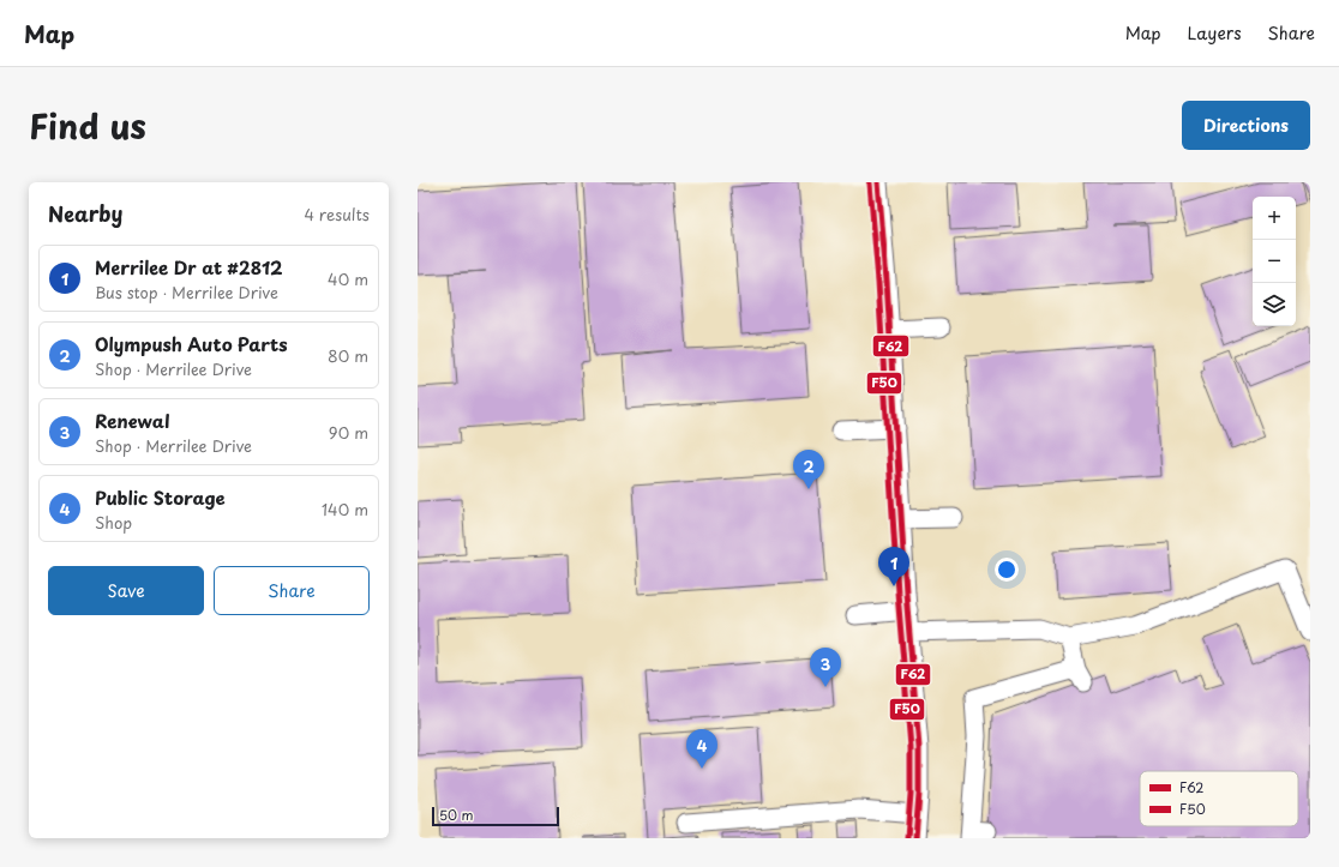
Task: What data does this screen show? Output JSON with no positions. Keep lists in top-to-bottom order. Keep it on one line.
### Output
{"lines":["transit line F62","transit line F50"],"legend":["F62","F50"],"scale_bar":"50 m","page":{"header":"Map","nav":["Map","Layers","Share"],"title":"Find us","buttons":["Directions",["Save","Share"]],"heading":["Nearby","4 results"],"map_buttons":["+","−"],"list":[{"mark":"1","name":"Merrilee Dr at #2812","note":"Bus stop · Merrilee Drive","value":"40 m"},{"mark":"2","name":"Olympush Auto Parts","note":"Shop · Merrilee Drive","value":"80 m"},{"mark":"3","name":"Renewal","note":"Shop · Merrilee Drive","value":"90 m"},{"mark":"4","name":"Public Storage","note":"Shop","value":"140 m"}],"pins":["2","1","3","4"],"scale":"50 m"}}
